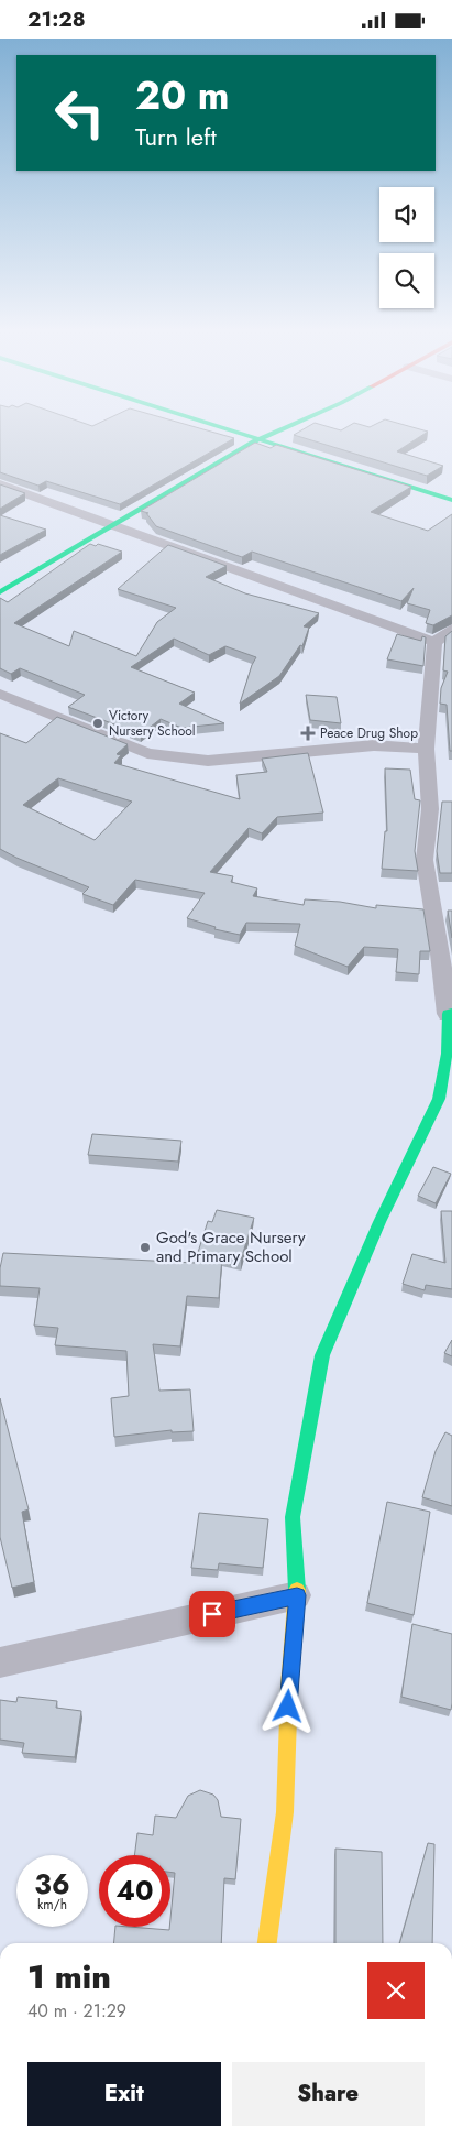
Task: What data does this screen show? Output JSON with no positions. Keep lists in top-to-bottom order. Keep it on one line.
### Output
{"places":{"other":["Victory Nursery School","God's Grace Nursery and Primary School"],"health":["Peace Drug Shop"]},"page":{"status":"21:28","turn":["20 m","Turn left"],"speed":"36 km/h","limit":"40","heading":["1 min","40 m · 21:29"],"buttons":["Exit","Share"]}}
